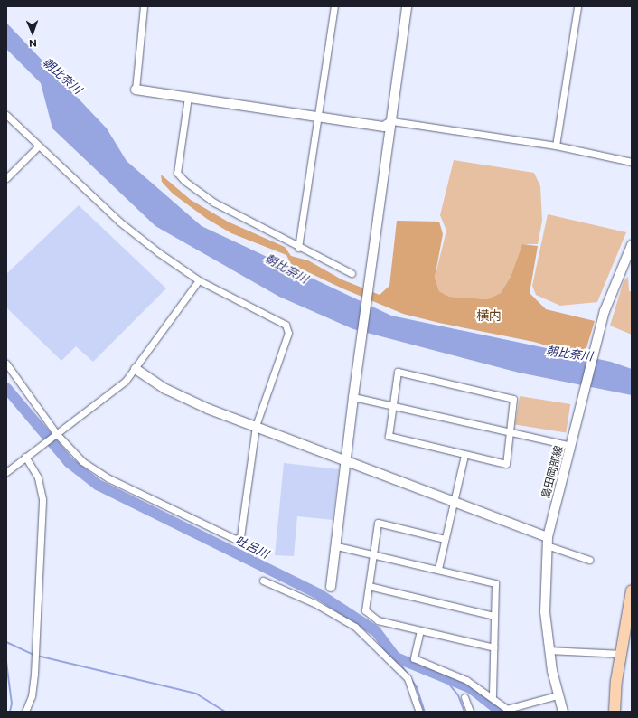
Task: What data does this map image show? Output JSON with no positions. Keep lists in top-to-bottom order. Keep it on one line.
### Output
{"streets":{"street":["島田岡部線"]},"districts":["横内"],"water":["朝比奈川","吐呂川"],"north":"bottom"}
